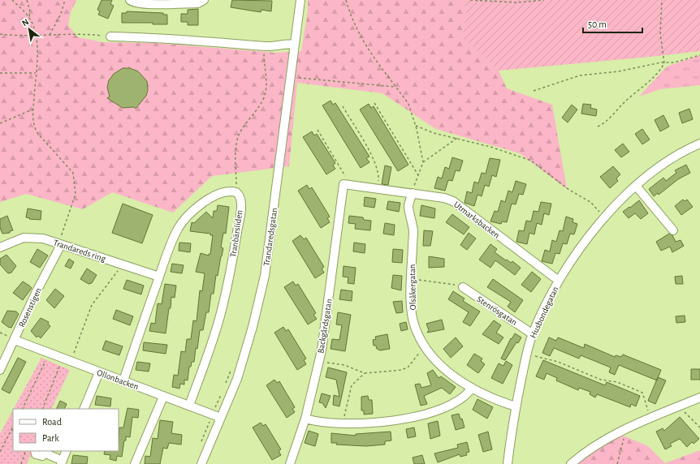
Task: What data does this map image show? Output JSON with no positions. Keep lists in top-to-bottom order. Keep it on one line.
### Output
{"streets":{"street":["Utmarksbacken","Tranbärsliden","Trandaredsgatan","Trandareds ring","Olsåkergatan","Rosenstigen","Stenrösgatan","Husbondegatan","Backgårdsgatan","Ollonbacken"]},"crossings":[["Utmarksbacken","Olsåkergatan"],["Utmarksbacken","Husbondegatan"],["Utmarksbacken","Backgårdsgatan"],["Tranbärsliden","Ollonbacken"],["Trandaredsgatan","Ollonbacken"],["Trandareds ring","Rosenstigen"],["Olsåkergatan","Husbondegatan"],["Rosenstigen","Ollonbacken"],["Stenrösgatan","Husbondegatan"]],"legend":["Road","Park"],"scale_bar":"50 m","north":"top left"}
